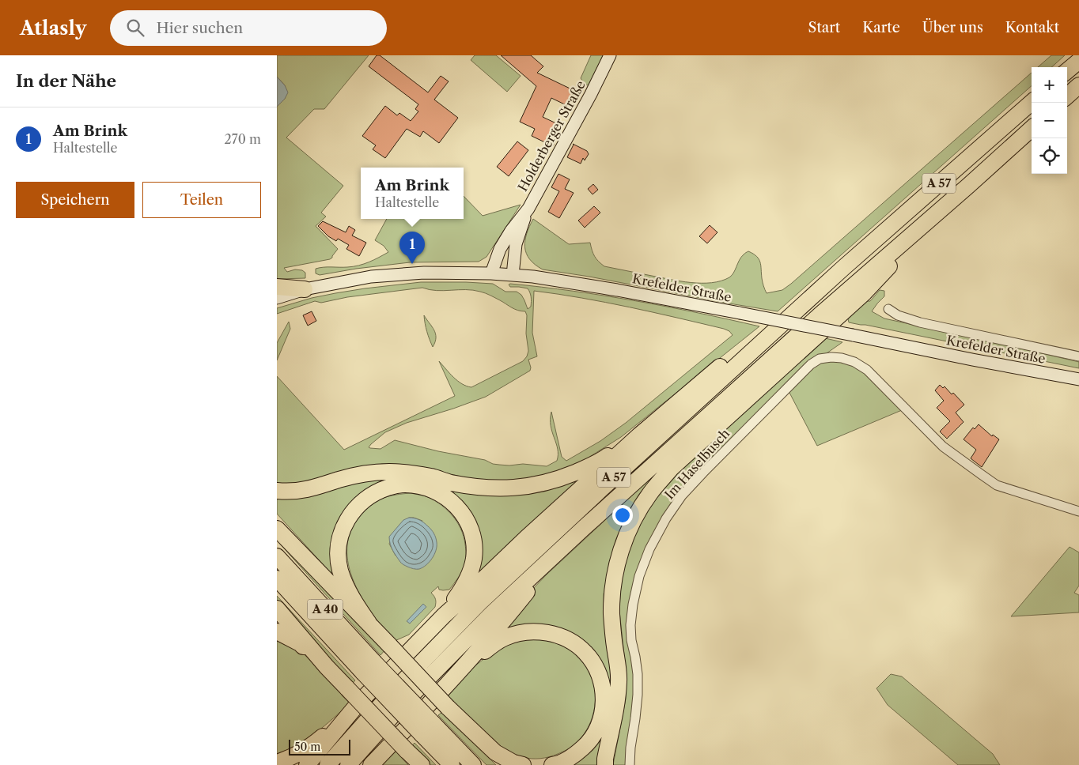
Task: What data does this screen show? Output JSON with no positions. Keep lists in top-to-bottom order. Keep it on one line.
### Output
{"streets":{"highway":["A 57","A 40"],"main road":["Holderberger Straße","Krefelder Straße"],"street":["Im Haselbusch"]},"crossings":[["Holderberger Straße","Krefelder Straße"]],"scale_bar":"50 m","page":{"header":"Atlasly","search":"Hier suchen","nav":["Start","Karte","Über uns","Kontakt"],"heading":"In der Nähe","map_buttons":["+","−"],"list":[{"mark":"1","name":"Am Brink","note":"Haltestelle","value":"270 m"}],"popup":["Am Brink","Haltestelle"],"buttons":["Speichern","Teilen"],"pins":"1","scale":"50 m"}}
